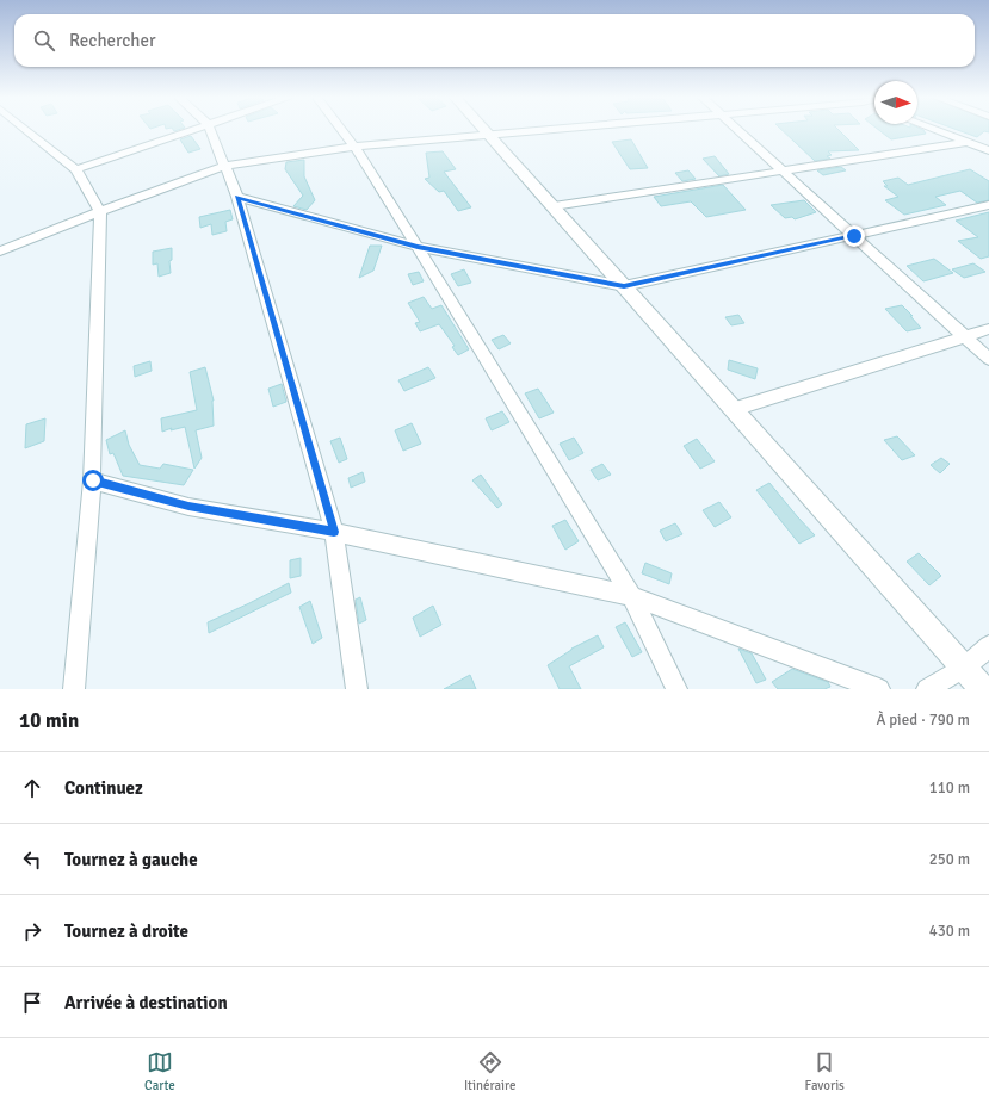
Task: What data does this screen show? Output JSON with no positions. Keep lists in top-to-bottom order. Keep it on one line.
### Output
{"north":"right","page":{"search":"Rechercher","heading":["10 min","À pied · 790 m"],"list":[["Continuez","110 m"],["Tournez à gauche","250 m"],["Tournez à droite","430 m"],"Arrivée à destination"],"nav":["Carte","Itinéraire","Favoris"]}}
